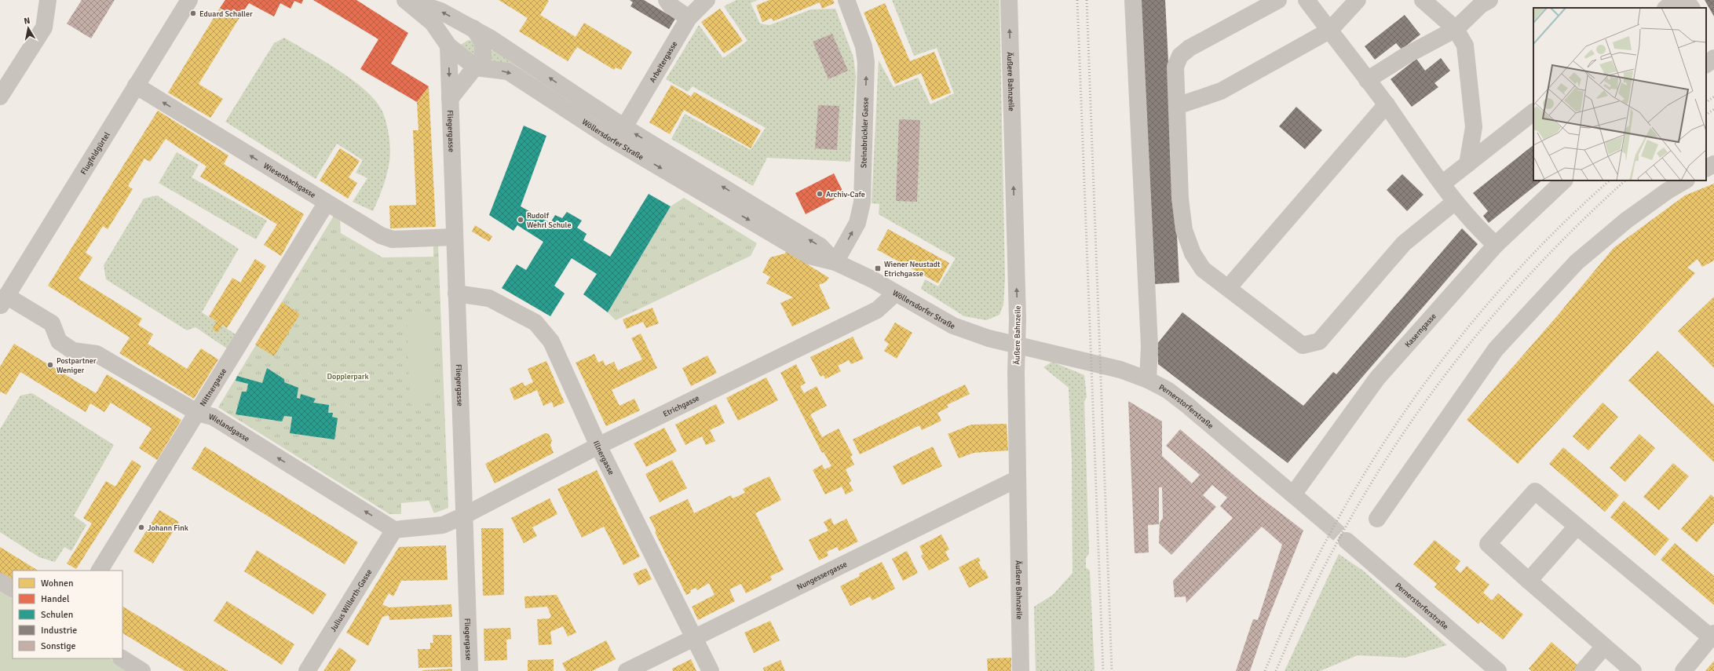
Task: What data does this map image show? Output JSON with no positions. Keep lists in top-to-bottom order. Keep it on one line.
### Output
{"streets":{"street":["Arbeitergasse","Äußere Bahnzeile","Fliegergasse","Steinabrückler Gasse","Wöllersdorfer Straße","Flugfeldgürtel","Wiesenbachgasse","Kaserngasse","Nittnergasse","Etrichgasse","Pernerstorferstraße","Wielandgasse","Illnergasse","Nungessergasse","Julius Willerth-Gasse"]},"crossings":[["Arbeitergasse","Wöllersdorfer Straße"],["Äußere Bahnzeile","Wöllersdorfer Straße"],["Äußere Bahnzeile","Pernerstorferstraße"],["Äußere Bahnzeile","Nungessergasse"],["Fliegergasse","Wöllersdorfer Straße"],["Fliegergasse","Wiesenbachgasse"],["Fliegergasse","Etrichgasse"],["Fliegergasse","Illnergasse"],["Steinabrückler Gasse","Wöllersdorfer Straße"],["Wöllersdorfer Straße","Etrichgasse"],["Wöllersdorfer Straße","Pernerstorferstraße"],["Flugfeldgürtel","Wiesenbachgasse"],["Flugfeldgürtel","Wielandgasse"],["Wiesenbachgasse","Nittnergasse"],["Kaserngasse","Pernerstorferstraße"],["Nittnergasse","Wielandgasse"],["Etrichgasse","Illnergasse"],["Wielandgasse","Julius Willerth-Gasse"],["Illnergasse","Nungessergasse"]],"one_way":["Steinabrückler Gasse","Wiesenbachgasse","Wielandgasse"],"parks":["Dopplerpark"],"places":{"other":["Eduard Schaller","Archiv-Cafe","Rudolf Wehrl Schule","Postpartner Weniger","Johann Fink"],"transit":["Wiener Neustadt Etrichgasse"]},"legend":["Wohnen","Handel","Schulen","Industrie","Sonstige"],"north":"top"}
